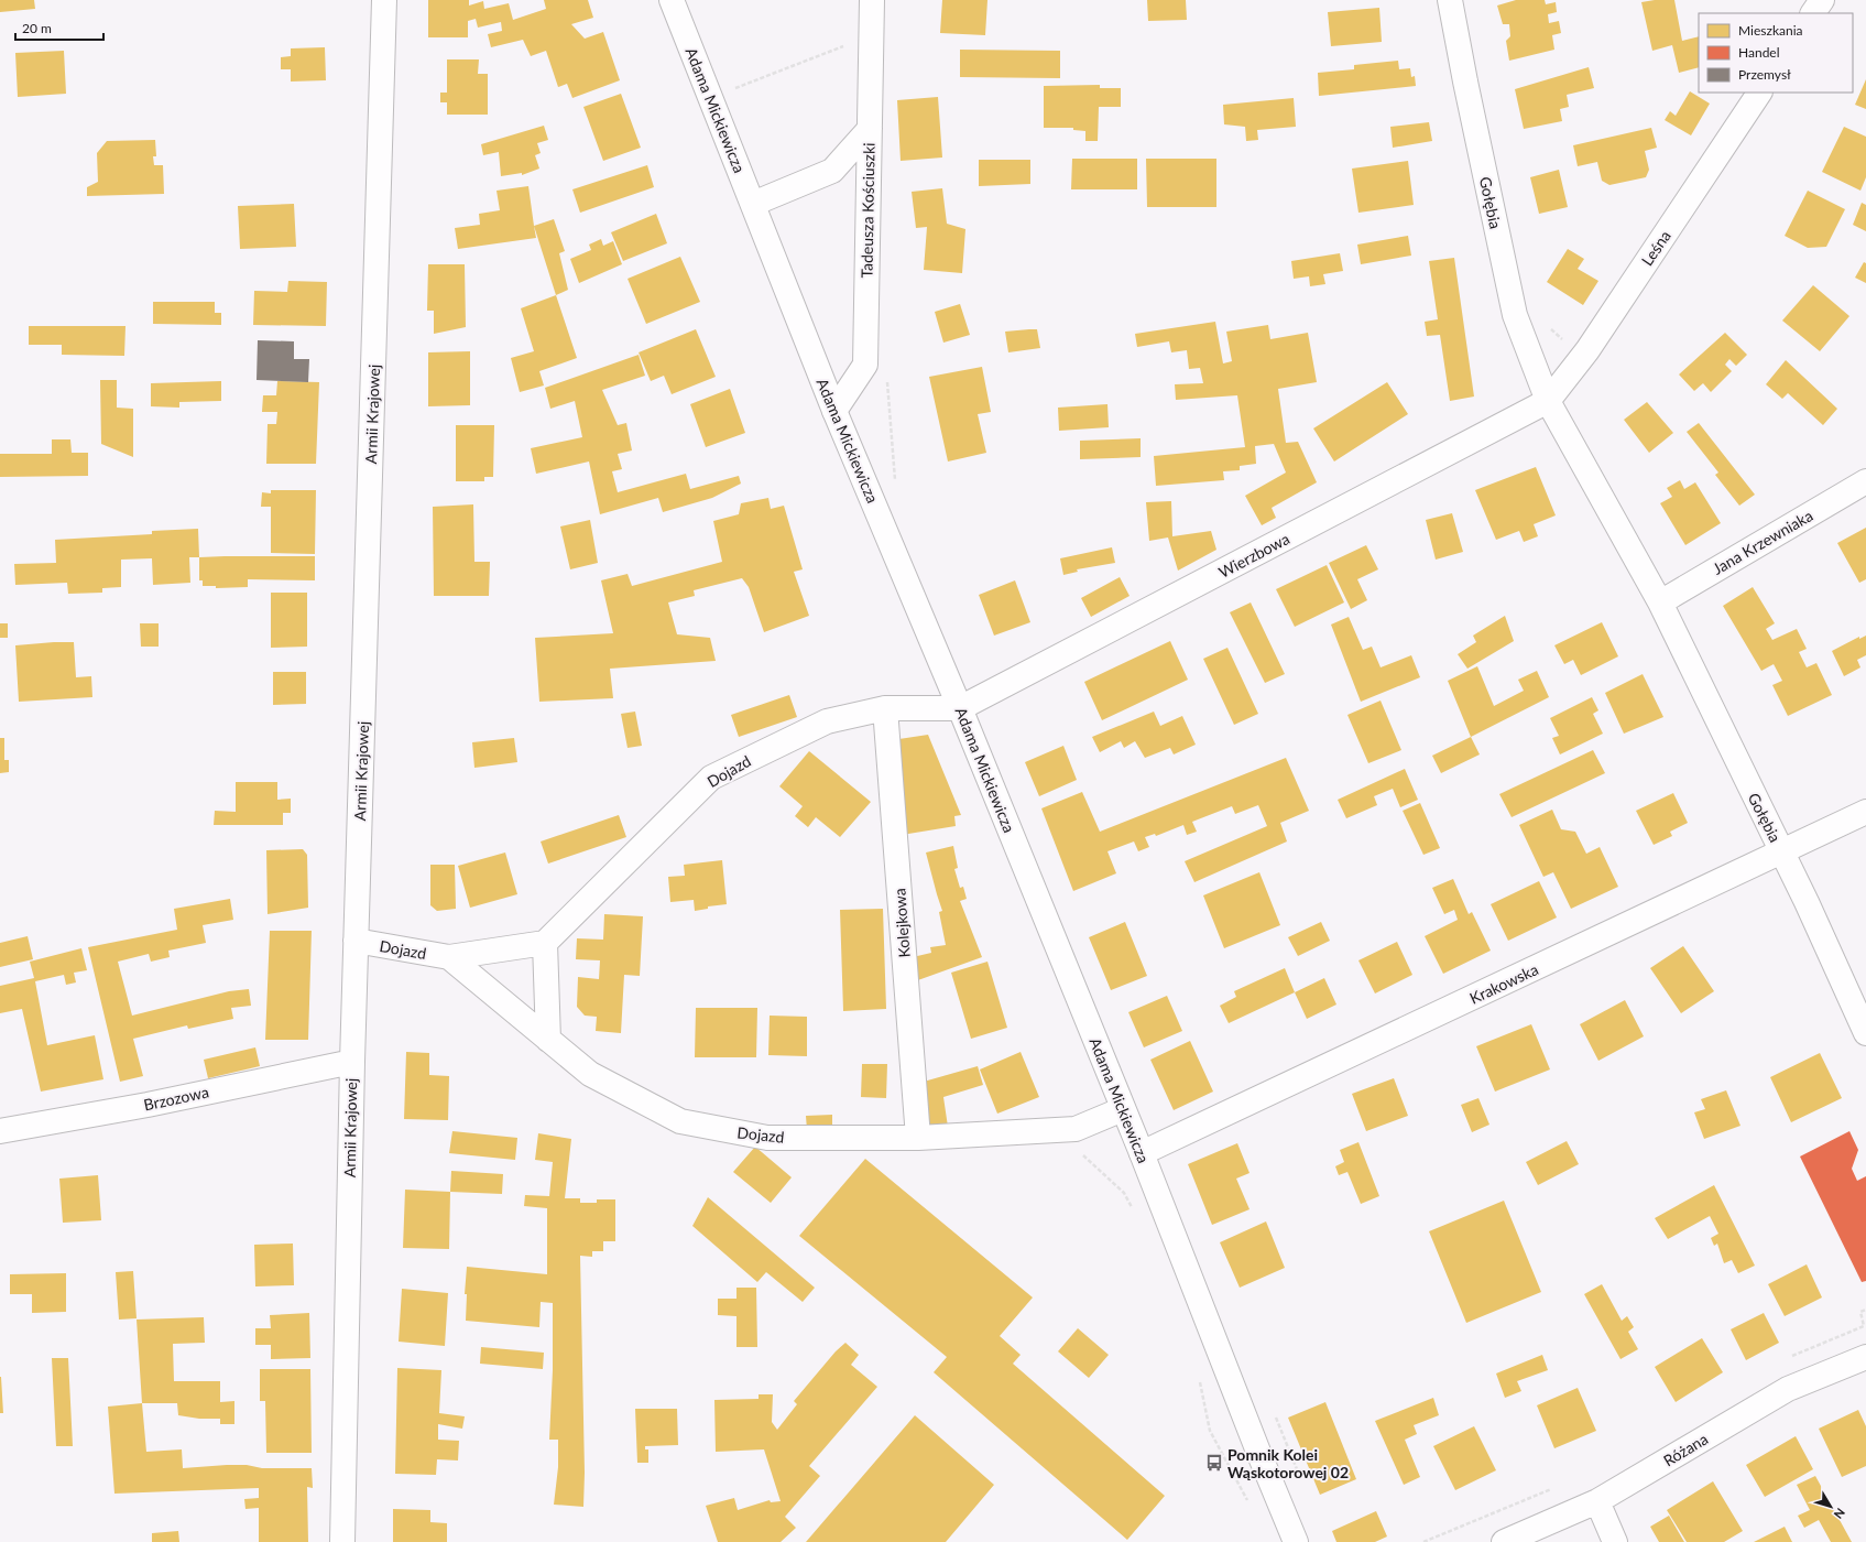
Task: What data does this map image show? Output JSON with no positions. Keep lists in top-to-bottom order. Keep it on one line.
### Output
{"streets":{"street":["Adama Mickiewicza","Gołębia","Tadeusza Kościuszki","Leśna","Armii Krajowej","Jana Krzewniaka","Wierzbowa","Dojazd","Kolejkowa","Krakowska","Brzozowa","Różana"]},"crossings":[["Adama Mickiewicza","Tadeusza Kościuszki"],["Adama Mickiewicza","Wierzbowa"],["Adama Mickiewicza","Dojazd"],["Adama Mickiewicza","Krakowska"],["Gołębia","Leśna"],["Gołębia","Jana Krzewniaka"],["Gołębia","Wierzbowa"],["Gołębia","Krakowska"],["Leśna","Wierzbowa"],["Armii Krajowej","Dojazd"],["Armii Krajowej","Brzozowa"],["Wierzbowa","Dojazd"],["Dojazd","Kolejkowa"]],"places":{"bus stop":["Pomnik Kolei Wąskotorowej 02"]},"legend":["Mieszkania","Handel","Przemysł"],"scale_bar":"20 m","north":"bottom right"}
